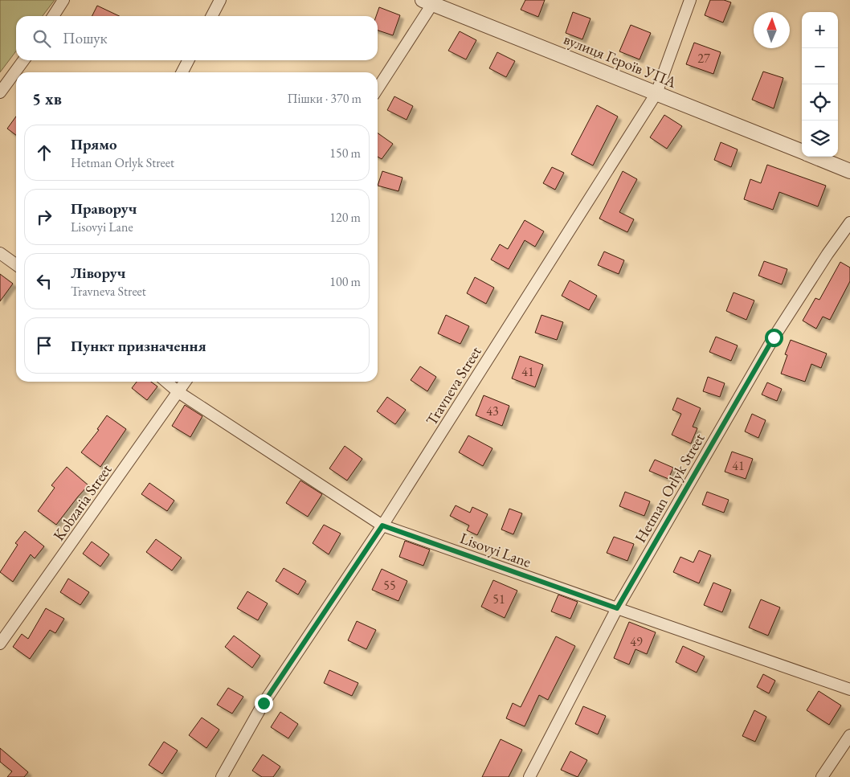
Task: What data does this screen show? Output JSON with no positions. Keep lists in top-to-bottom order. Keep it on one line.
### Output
{"streets":{"street":["вулиця Героїв УПА","Travneva Street","Hetman Orlyk Street","Kobzaria Street","Lisovyi Lane"]},"crossings":[["вулиця Героїв УПА","Travneva Street"],["Travneva Street","Lisovyi Lane"],["Hetman Orlyk Street","Lisovyi Lane"],["Kobzaria Street","Lisovyi Lane"]],"house_numbers":["27","41","43","41","55","51","49"],"north":"top","page":{"map_buttons":["+","−"],"search":"Пошук","heading":["5 хв","Пішки · 370 m"],"list":[["Прямо","Hetman Orlyk Street","150 m"],["Праворуч","Lisovyi Lane","120 m"],["Ліворуч","Travneva Street","100 m"],"Пункт призначення"]}}
